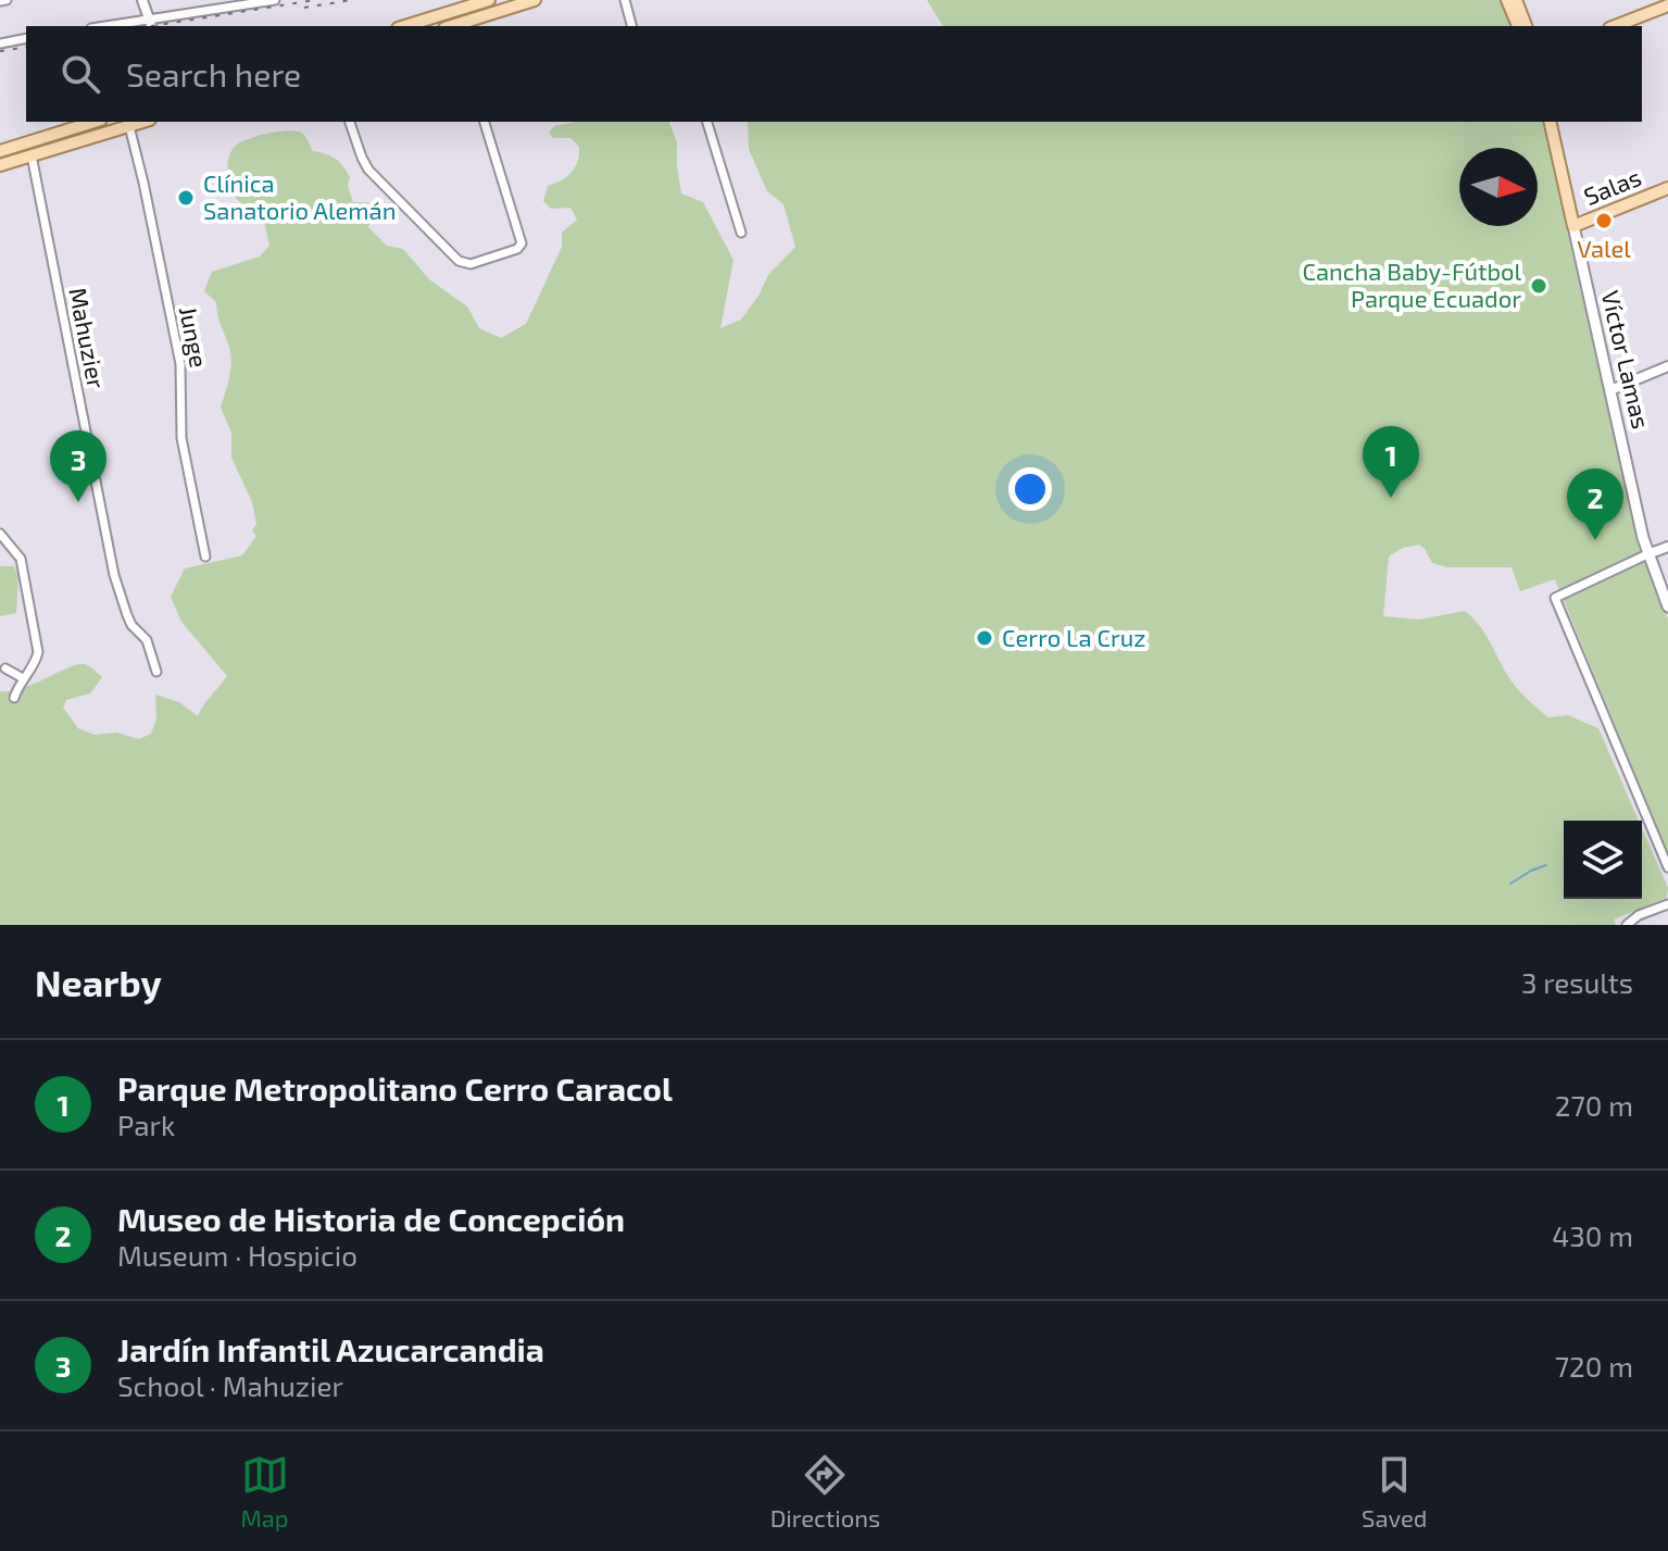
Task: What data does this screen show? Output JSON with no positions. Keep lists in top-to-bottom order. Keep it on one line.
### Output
{"streets":{"main road":["Salas","Víctor Lamas"],"street":["Junge","Mahuzier"]},"crossings":[["Salas","Víctor Lamas"]],"places":["Clínica Sanatorio Alemán","Valel","Cancha Baby-Fútbol Parque Ecuador","Cerro La Cruz"],"north":"right","page":{"search":"Search here","pins":["1","3","2"],"heading":["Nearby","3 results"],"list":[{"mark":"1","name":"Parque Metropolitano Cerro Caracol","note":"Park","value":"270 m"},{"mark":"2","name":"Museo de Historia de Concepción","note":"Museum · Hospicio","value":"430 m"},{"mark":"3","name":"Jardín Infantil Azucarcandia","note":"School · Mahuzier","value":"720 m"}],"nav":["Map","Directions","Saved"]}}
